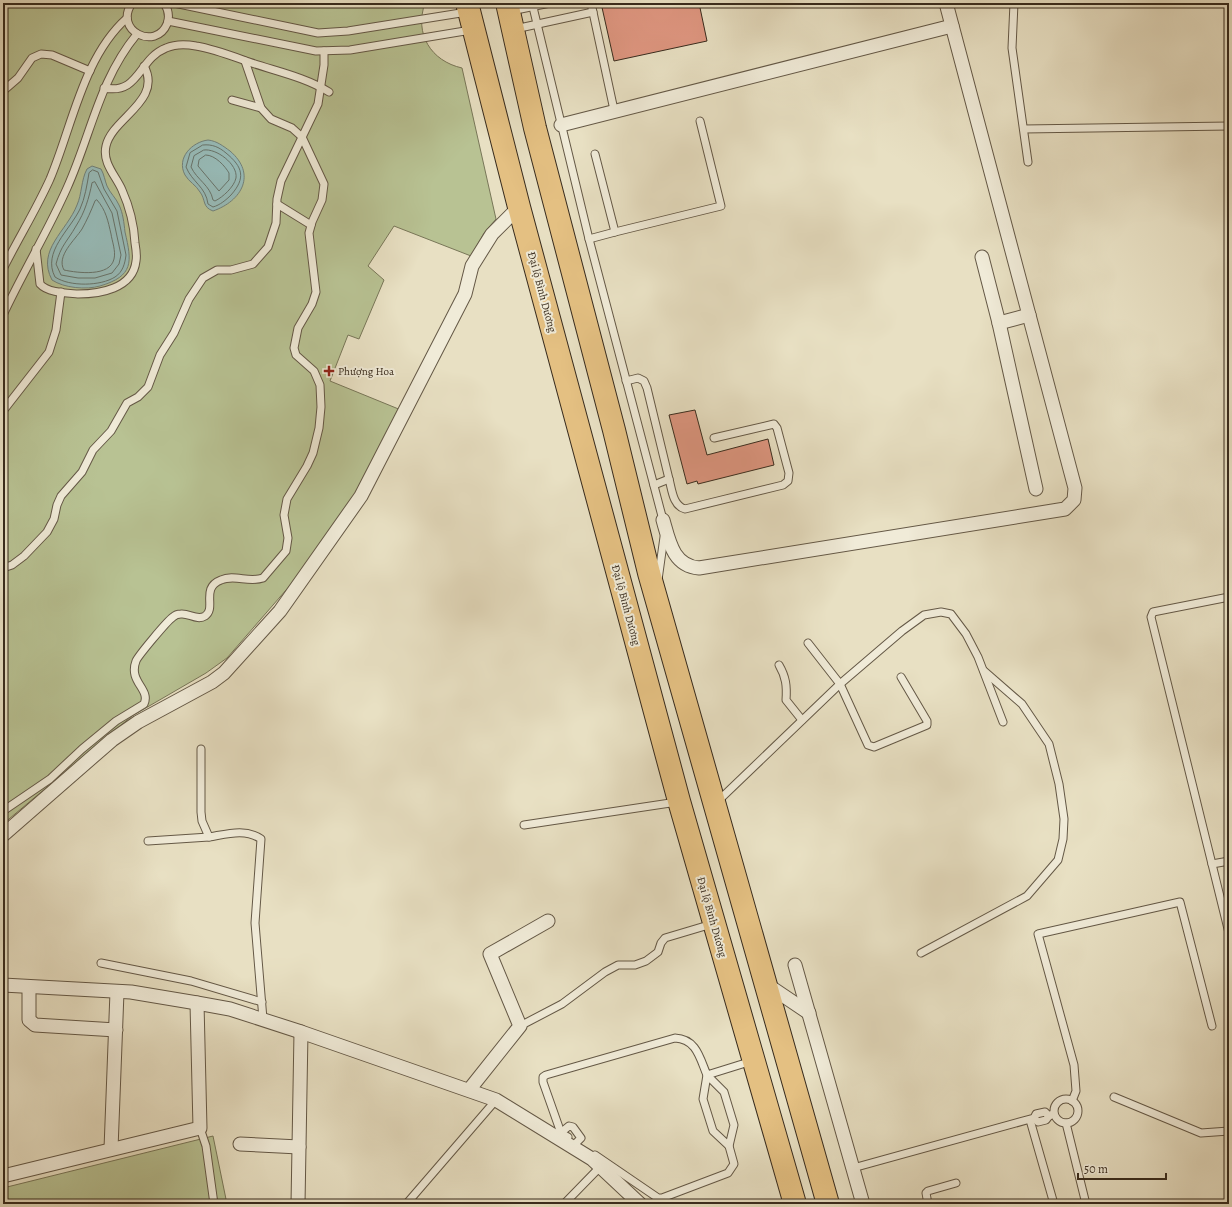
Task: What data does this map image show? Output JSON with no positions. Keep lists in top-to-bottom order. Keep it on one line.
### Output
{"streets":{"highway":["Đại lộ Bình Dương"]},"places":{"health":["Phượng Hoa"]},"scale_bar":"50 m"}
